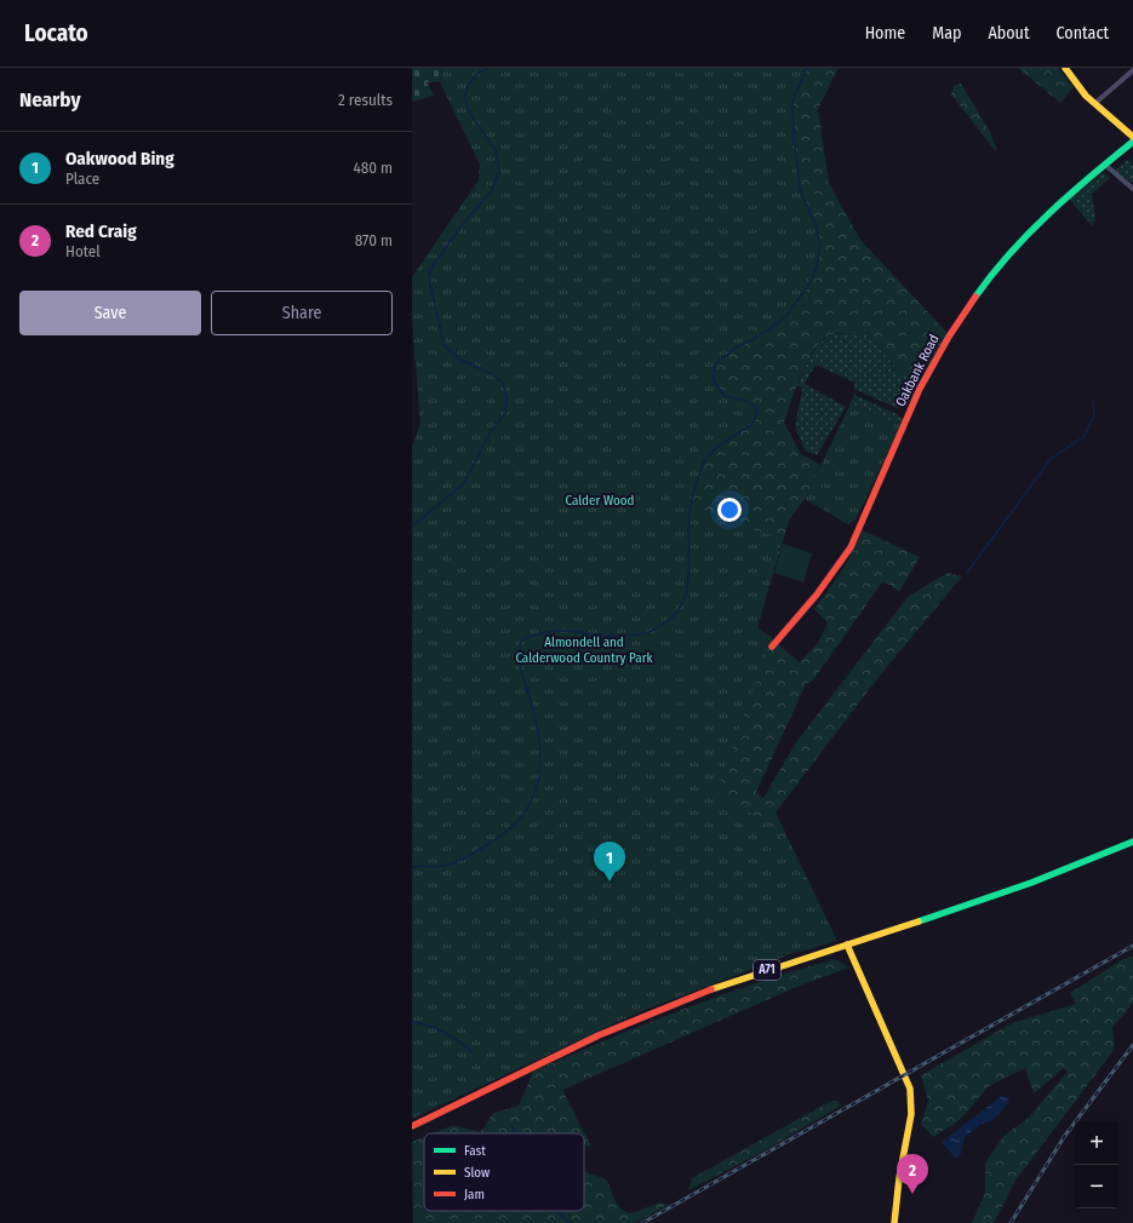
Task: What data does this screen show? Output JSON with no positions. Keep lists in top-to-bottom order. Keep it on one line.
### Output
{"streets":{"street":["Oakbank Road","A71"]},"parks":["Calder Wood","Almondell and Calderwood Country Park"],"legend":["Fast","Slow","Jam"],"page":{"header":"Locato","nav":["Home","Map","About","Contact"],"heading":["Nearby","2 results"],"list":[{"mark":"1","name":"Oakwood Bing","note":"Place","value":"480 m"},{"mark":"2","name":"Red Craig","note":"Hotel","value":"870 m"}],"buttons":["Save","Share"],"pins":["1","2"],"map_buttons":["+","−"]}}
